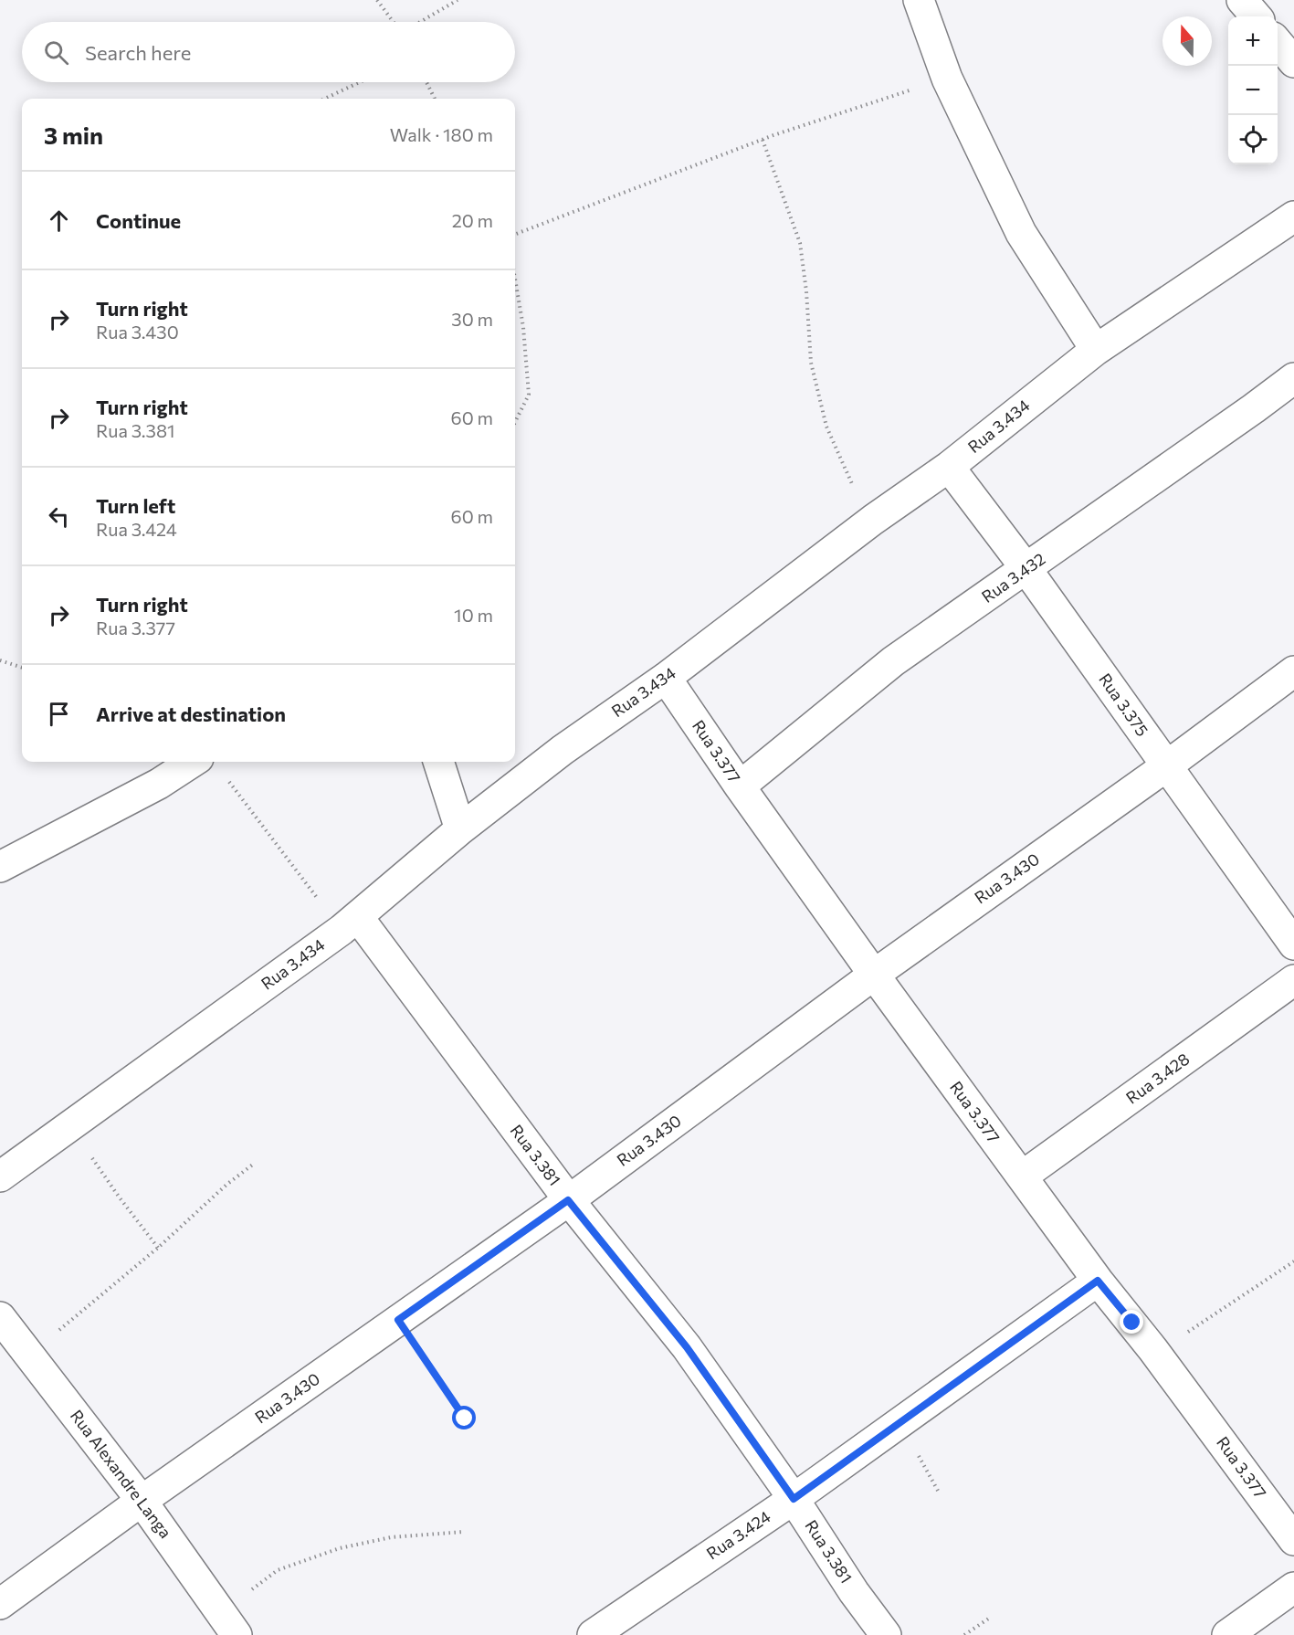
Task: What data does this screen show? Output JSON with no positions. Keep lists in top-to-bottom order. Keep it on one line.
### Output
{"streets":{"street":["Rua 3.434","Rua 3.432","Rua 3.375","Rua 3.377","Rua 3.430","Rua 3.428","Rua 3.381","Rua Alexandre Langa","Rua 3.424"]},"crossings":[["Rua 3.434","Rua 3.375"],["Rua 3.434","Rua 3.377"],["Rua 3.434","Rua 3.381"],["Rua 3.432","Rua 3.375"],["Rua 3.432","Rua 3.377"],["Rua 3.375","Rua 3.430"],["Rua 3.377","Rua 3.430"],["Rua 3.377","Rua 3.428"],["Rua 3.377","Rua 3.424"],["Rua 3.430","Rua 3.381"],["Rua 3.430","Rua Alexandre Langa"],["Rua 3.381","Rua 3.424"]],"north":"top","page":{"map_buttons":["+","−"],"search":"Search here","heading":["3 min","Walk · 180 m"],"list":[["Continue","20 m"],["Turn right","Rua 3.430","30 m"],["Turn right","Rua 3.381","60 m"],["Turn left","Rua 3.424","60 m"],["Turn right","Rua 3.377","10 m"],"Arrive at destination"]}}
